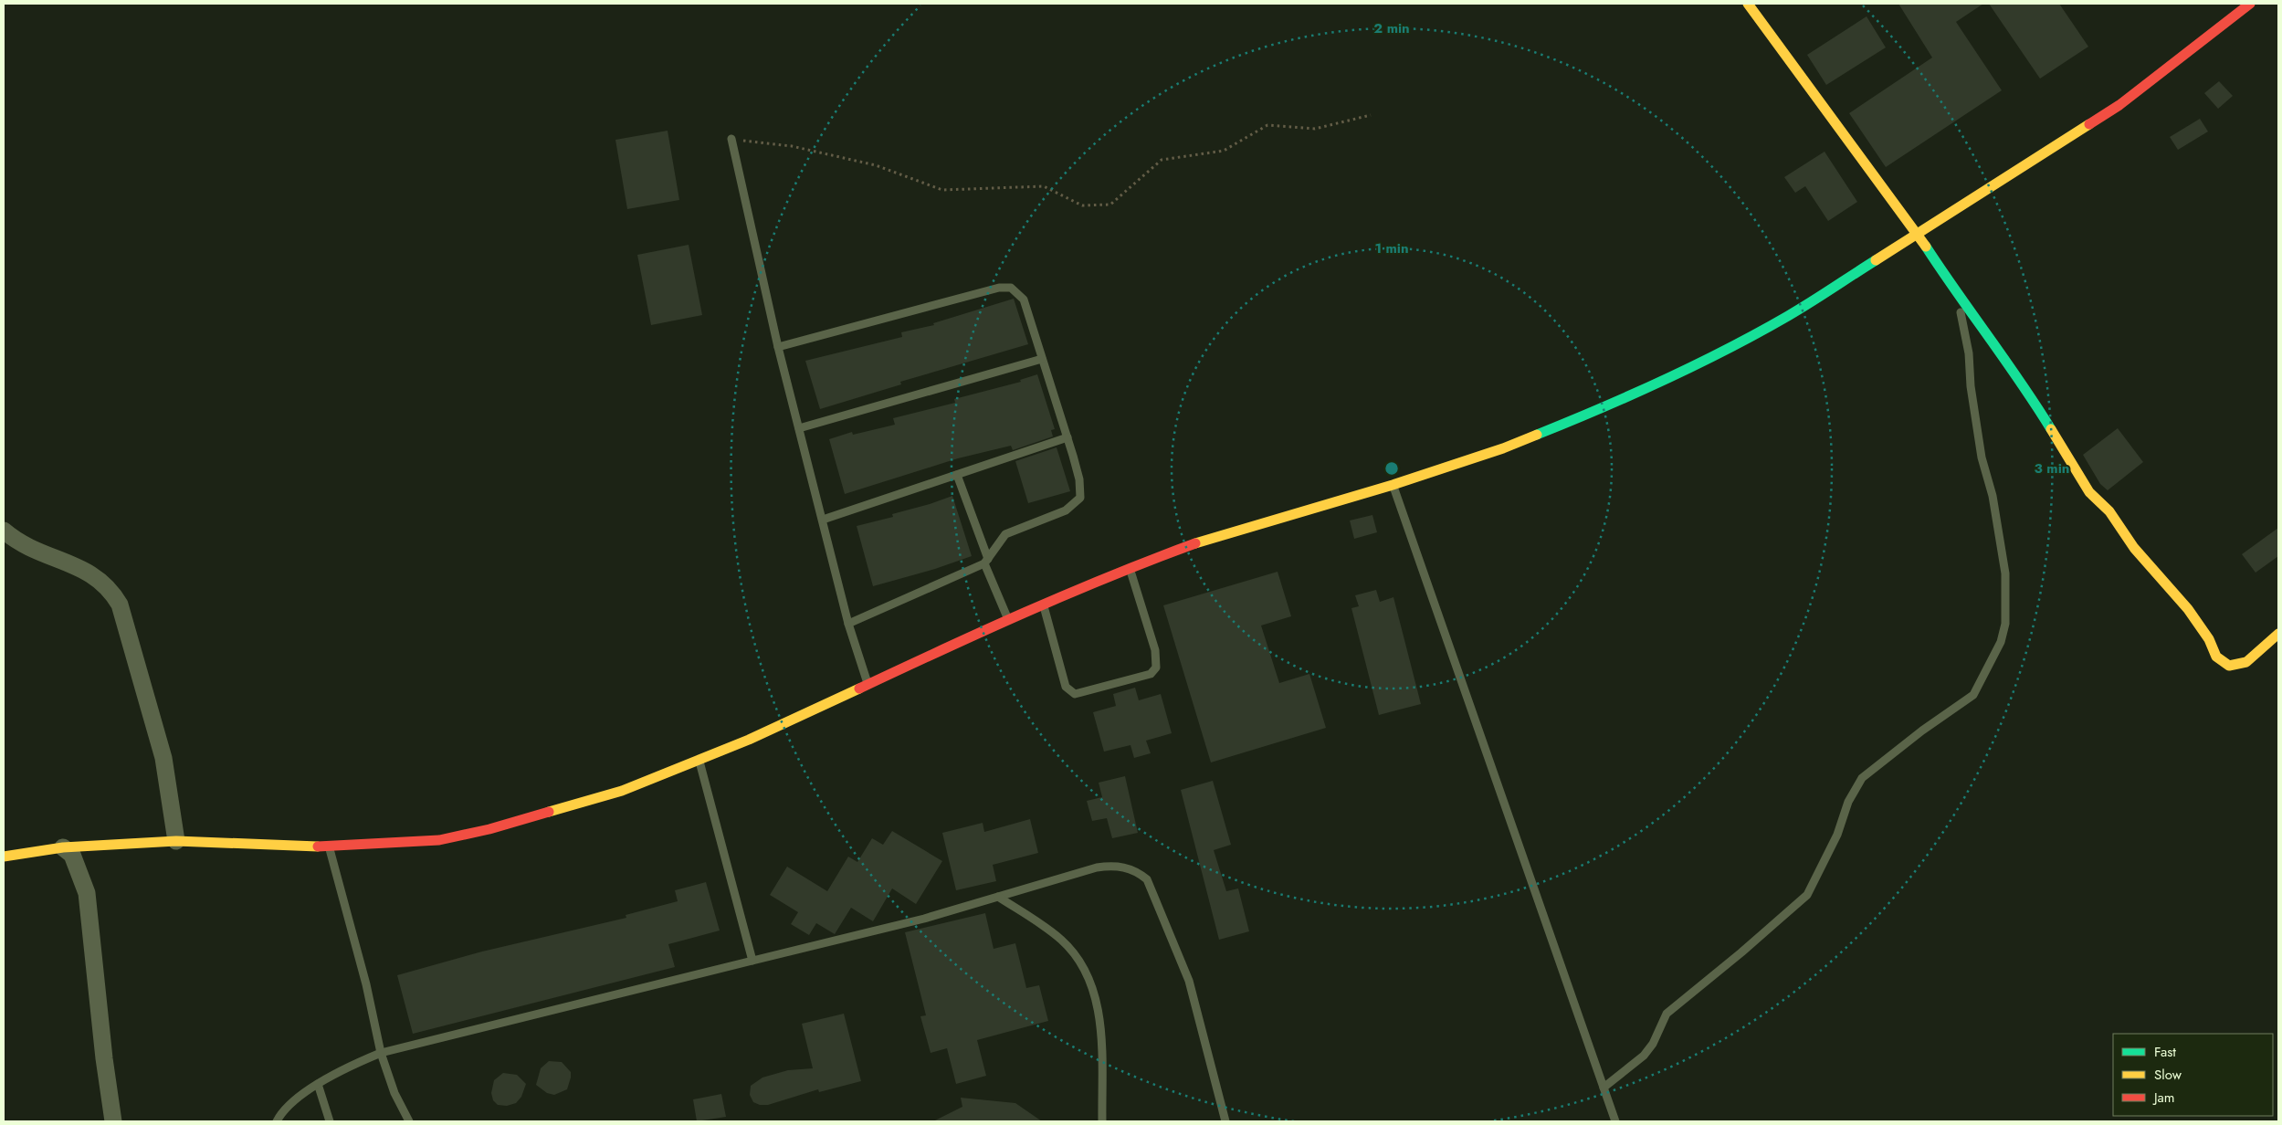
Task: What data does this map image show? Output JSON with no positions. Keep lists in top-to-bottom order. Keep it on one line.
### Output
{"legend":["Fast","Slow","Jam"],"rings":["2 min","1 min","3 min"]}
